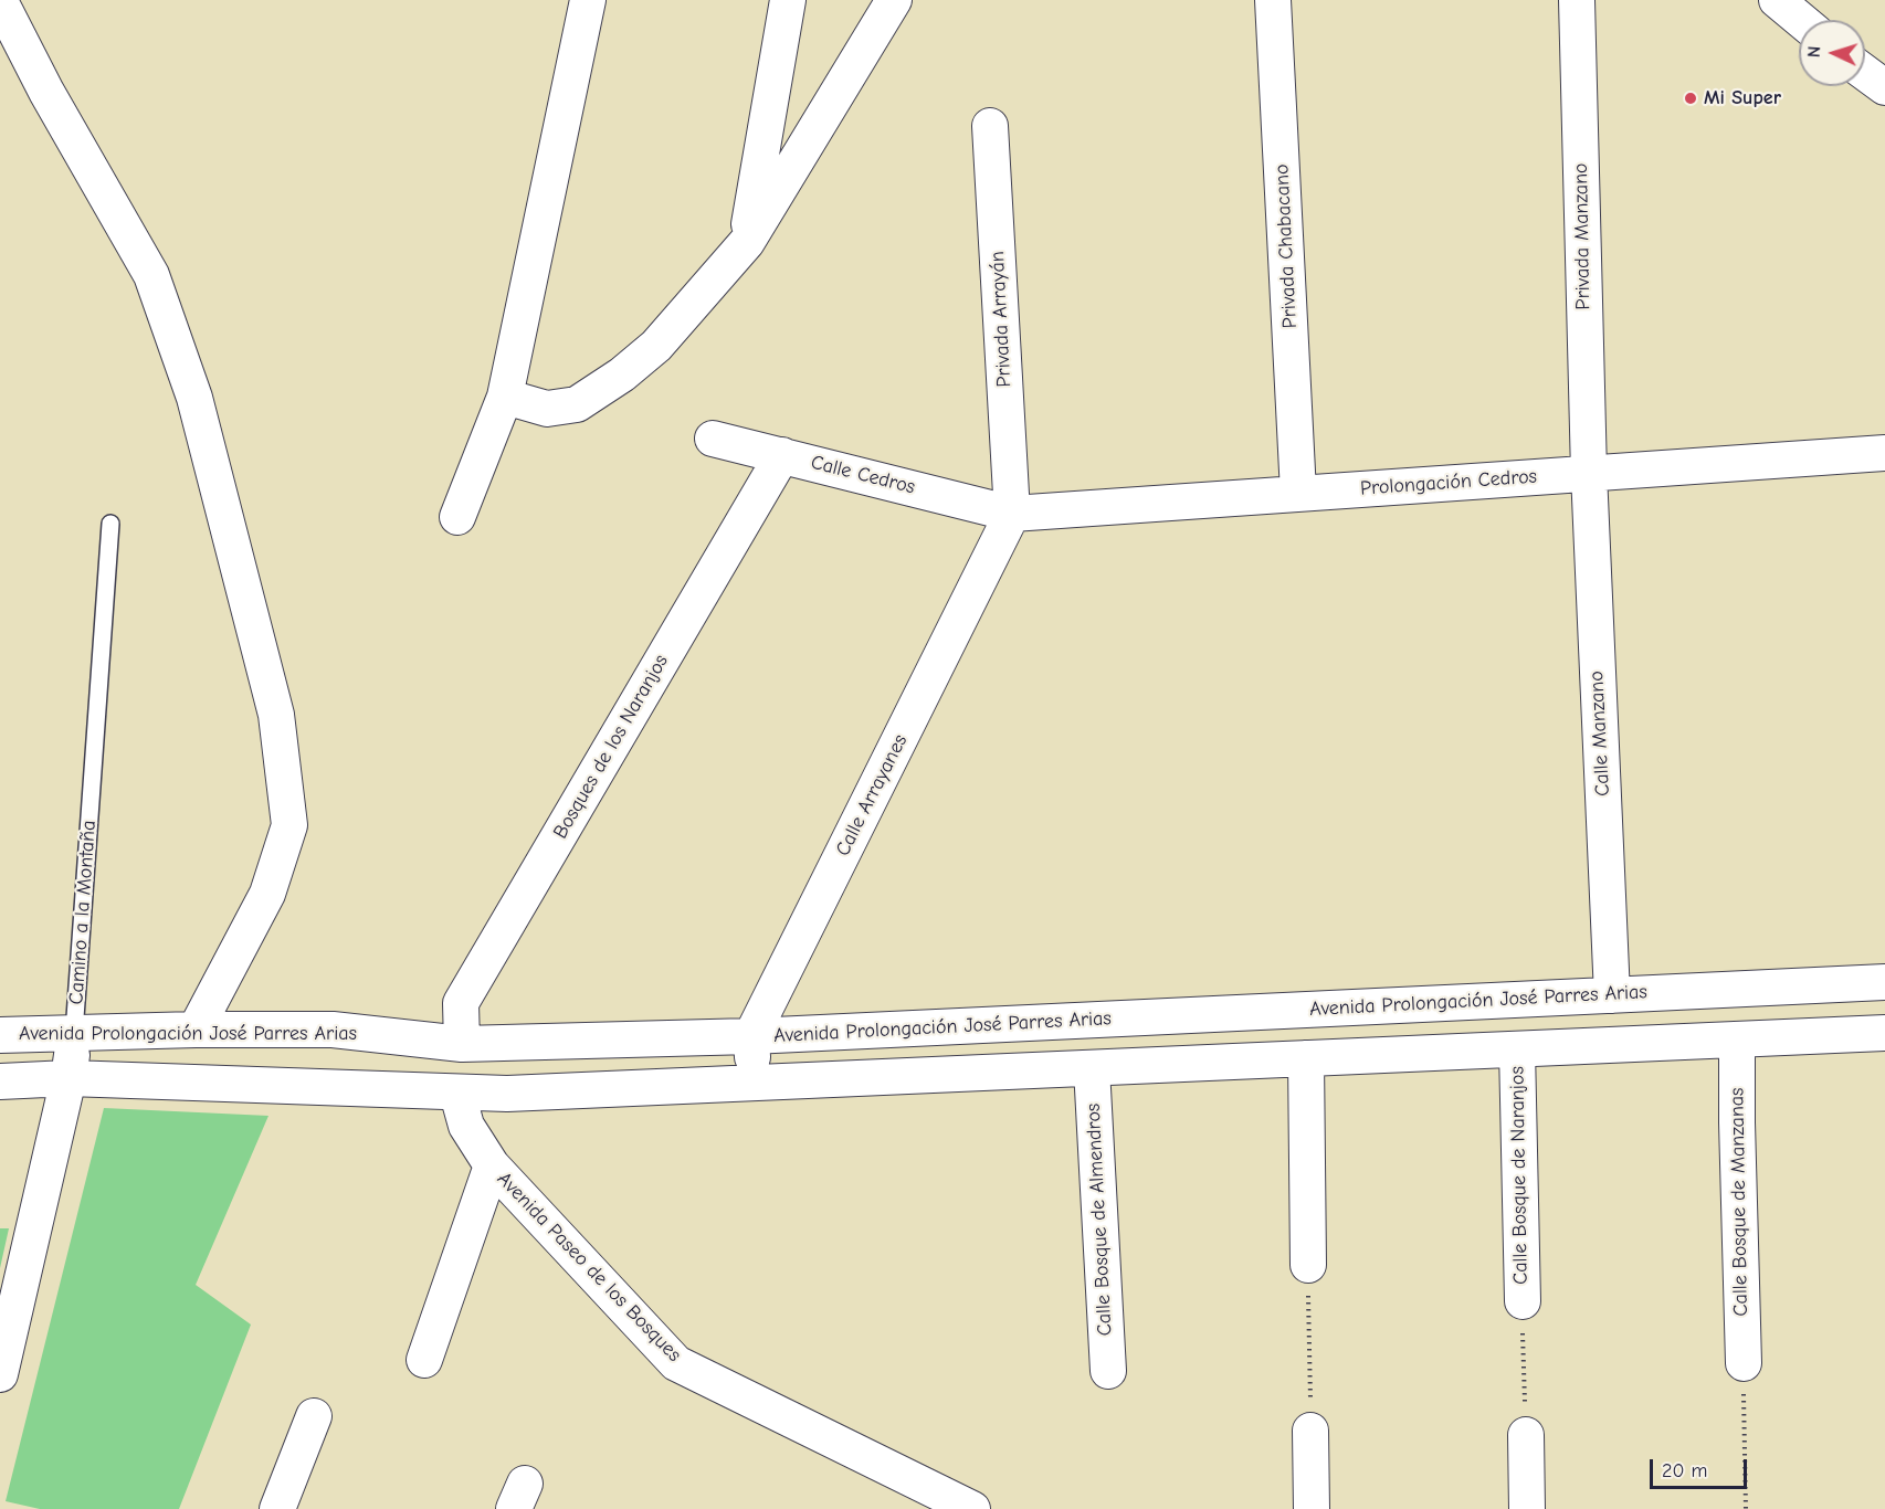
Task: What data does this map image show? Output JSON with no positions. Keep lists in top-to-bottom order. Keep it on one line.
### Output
{"streets":{"street":["Privada Manzano","Privada Chabacano","Privada Arrayán","Calle Cedros","Prolongación Cedros","Calle Manzano","Bosques de los Naranjos","Calle Arrayanes","Camino a la Montaña","Avenida Prolongación José Parres Arias","Calle Bosque de Naranjos","Calle Bosque de Manzanas","Calle Bosque de Almendros","Avenida Paseo de los Bosques"]},"crossings":[["Privada Manzano","Prolongación Cedros"],["Privada Manzano","Calle Manzano"],["Privada Chabacano","Prolongación Cedros"],["Privada Arrayán","Calle Cedros"],["Privada Arrayán","Prolongación Cedros"],["Privada Arrayán","Calle Arrayanes"],["Calle Cedros","Prolongación Cedros"],["Calle Cedros","Bosques de los Naranjos"],["Calle Cedros","Calle Arrayanes"],["Prolongación Cedros","Calle Manzano"],["Prolongación Cedros","Calle Arrayanes"],["Calle Manzano","Avenida Prolongación José Parres Arias"],["Bosques de los Naranjos","Avenida Prolongación José Parres Arias"],["Calle Arrayanes","Avenida Prolongación José Parres Arias"],["Camino a la Montaña","Avenida Prolongación José Parres Arias"]],"places":["Mi Super"],"scale_bar":"20 m","north":"left"}
